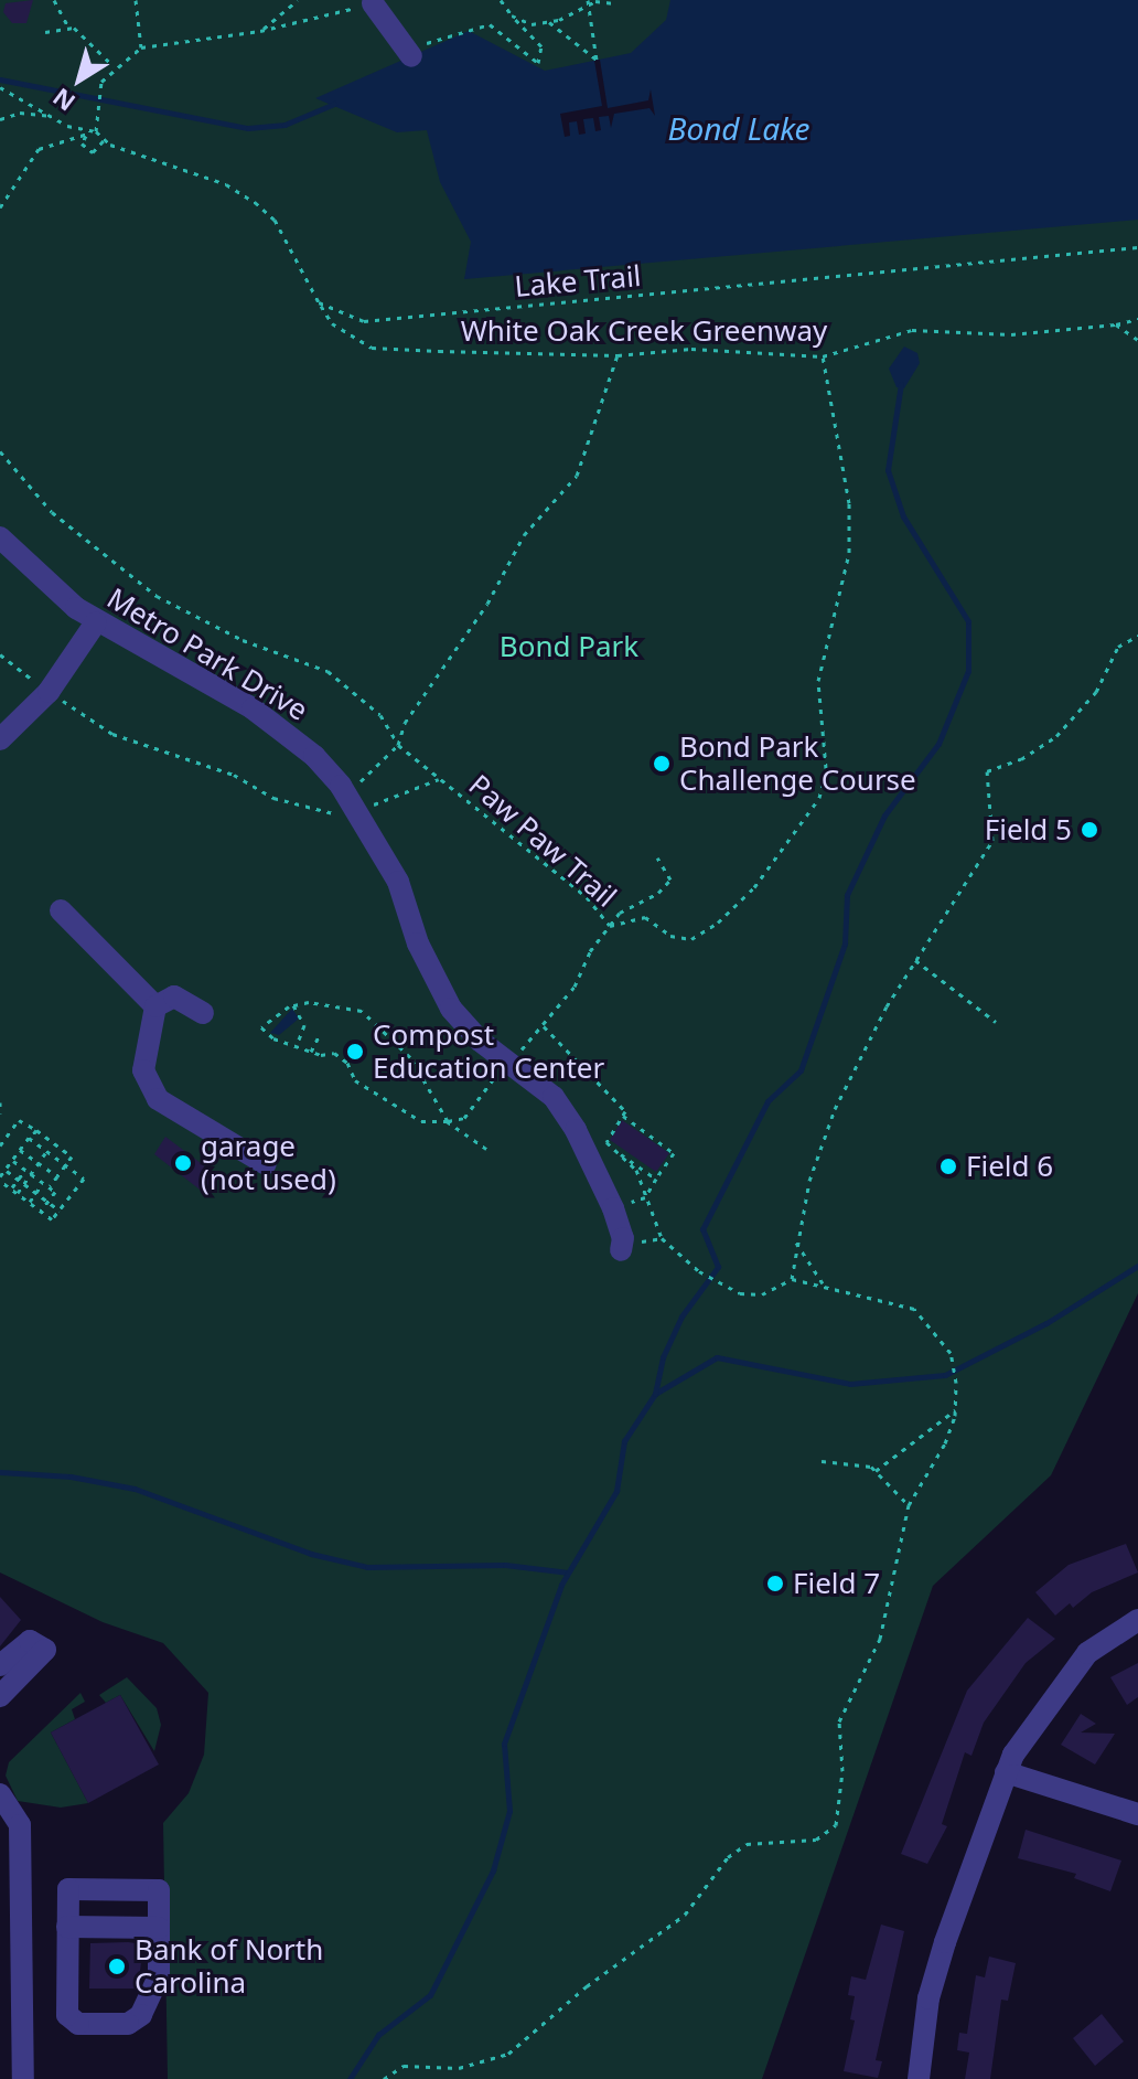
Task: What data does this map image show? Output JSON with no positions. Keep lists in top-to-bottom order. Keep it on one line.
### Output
{"streets":{"street":["Metro Park Drive"],"path":["Lake Trail","White Oak Creek Greenway","Paw Paw Trail"]},"crossings":[["Lake Trail","White Oak Creek Greenway"],["White Oak Creek Greenway","Paw Paw Trail"]],"water":["Bond Lake"],"parks":["Bond Park"],"places":["Bond Park Challenge Course","Field 5","Compost Education Center","garage (not used)","Field 6","Field 7","Bank of North Carolina"],"north":"bottom left"}
